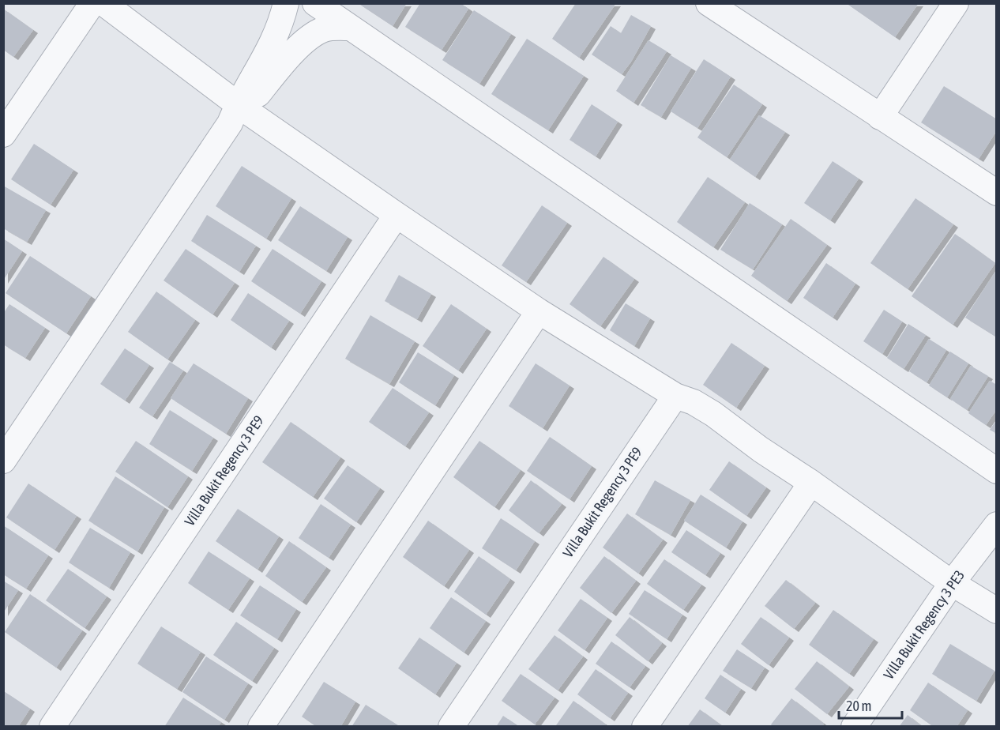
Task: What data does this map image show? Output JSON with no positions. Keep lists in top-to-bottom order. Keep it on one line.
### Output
{"streets":{"street":["Villa Bukit Regency 3 PE9","Villa Bukit Regency 3 PE3"]},"scale_bar":"20 m"}
